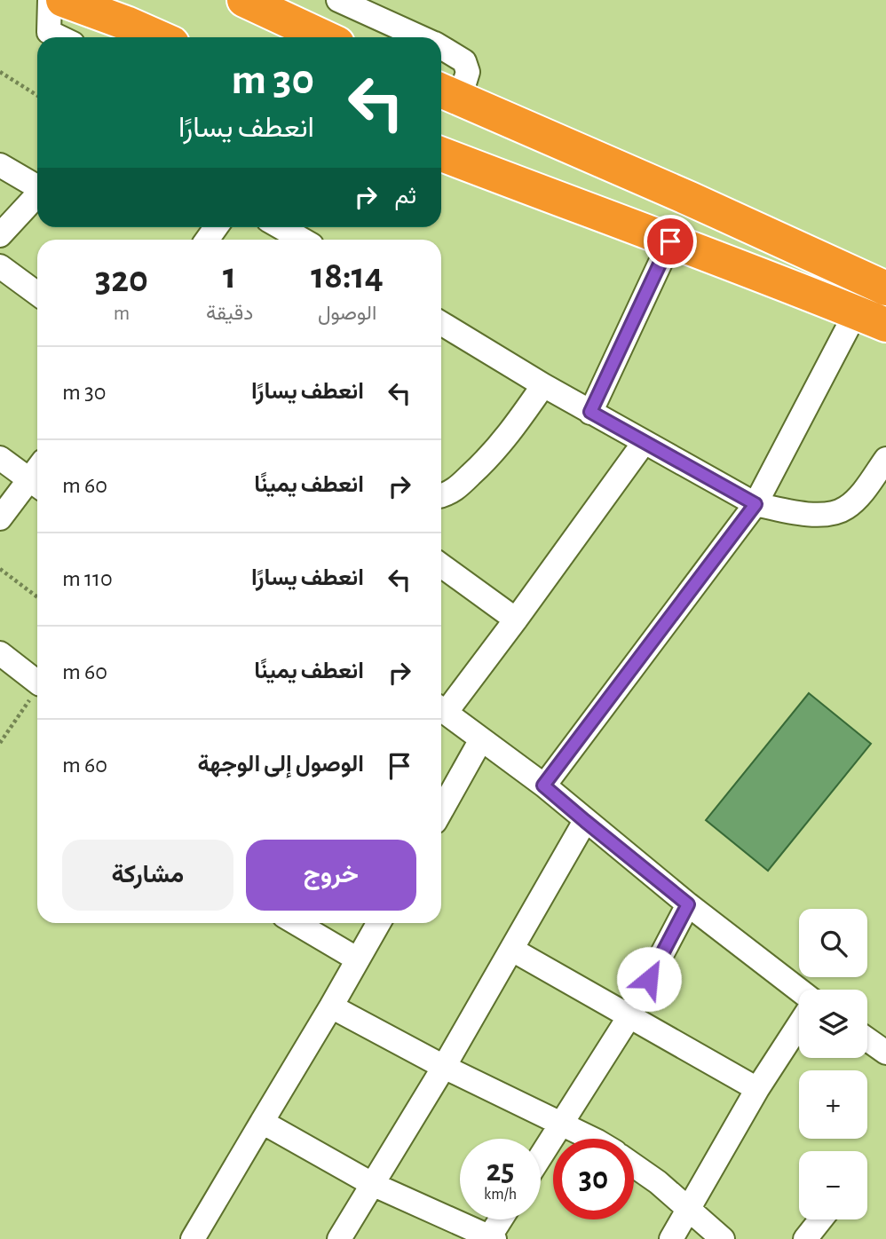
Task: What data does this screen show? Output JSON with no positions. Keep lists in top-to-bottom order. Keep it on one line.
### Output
{"page":{"turn":["30 m","انعطف يسارًا"],"then":"ثم","eta":["18:14","الوصول","1","دقيقة","320","m"],"list":[{"name":"انعطف يسارًا","value":"30 m"},{"name":"انعطف يمينًا","value":"60 m"},{"name":"انعطف يسارًا","value":"110 m"},{"name":"انعطف يمينًا","value":"60 m"},{"name":"الوصول إلى الوجهة","value":"60 m"}],"buttons":["خروج","مشاركة"],"map_buttons":["+","−"],"speed":"25 km/h","limit":"30"}}
